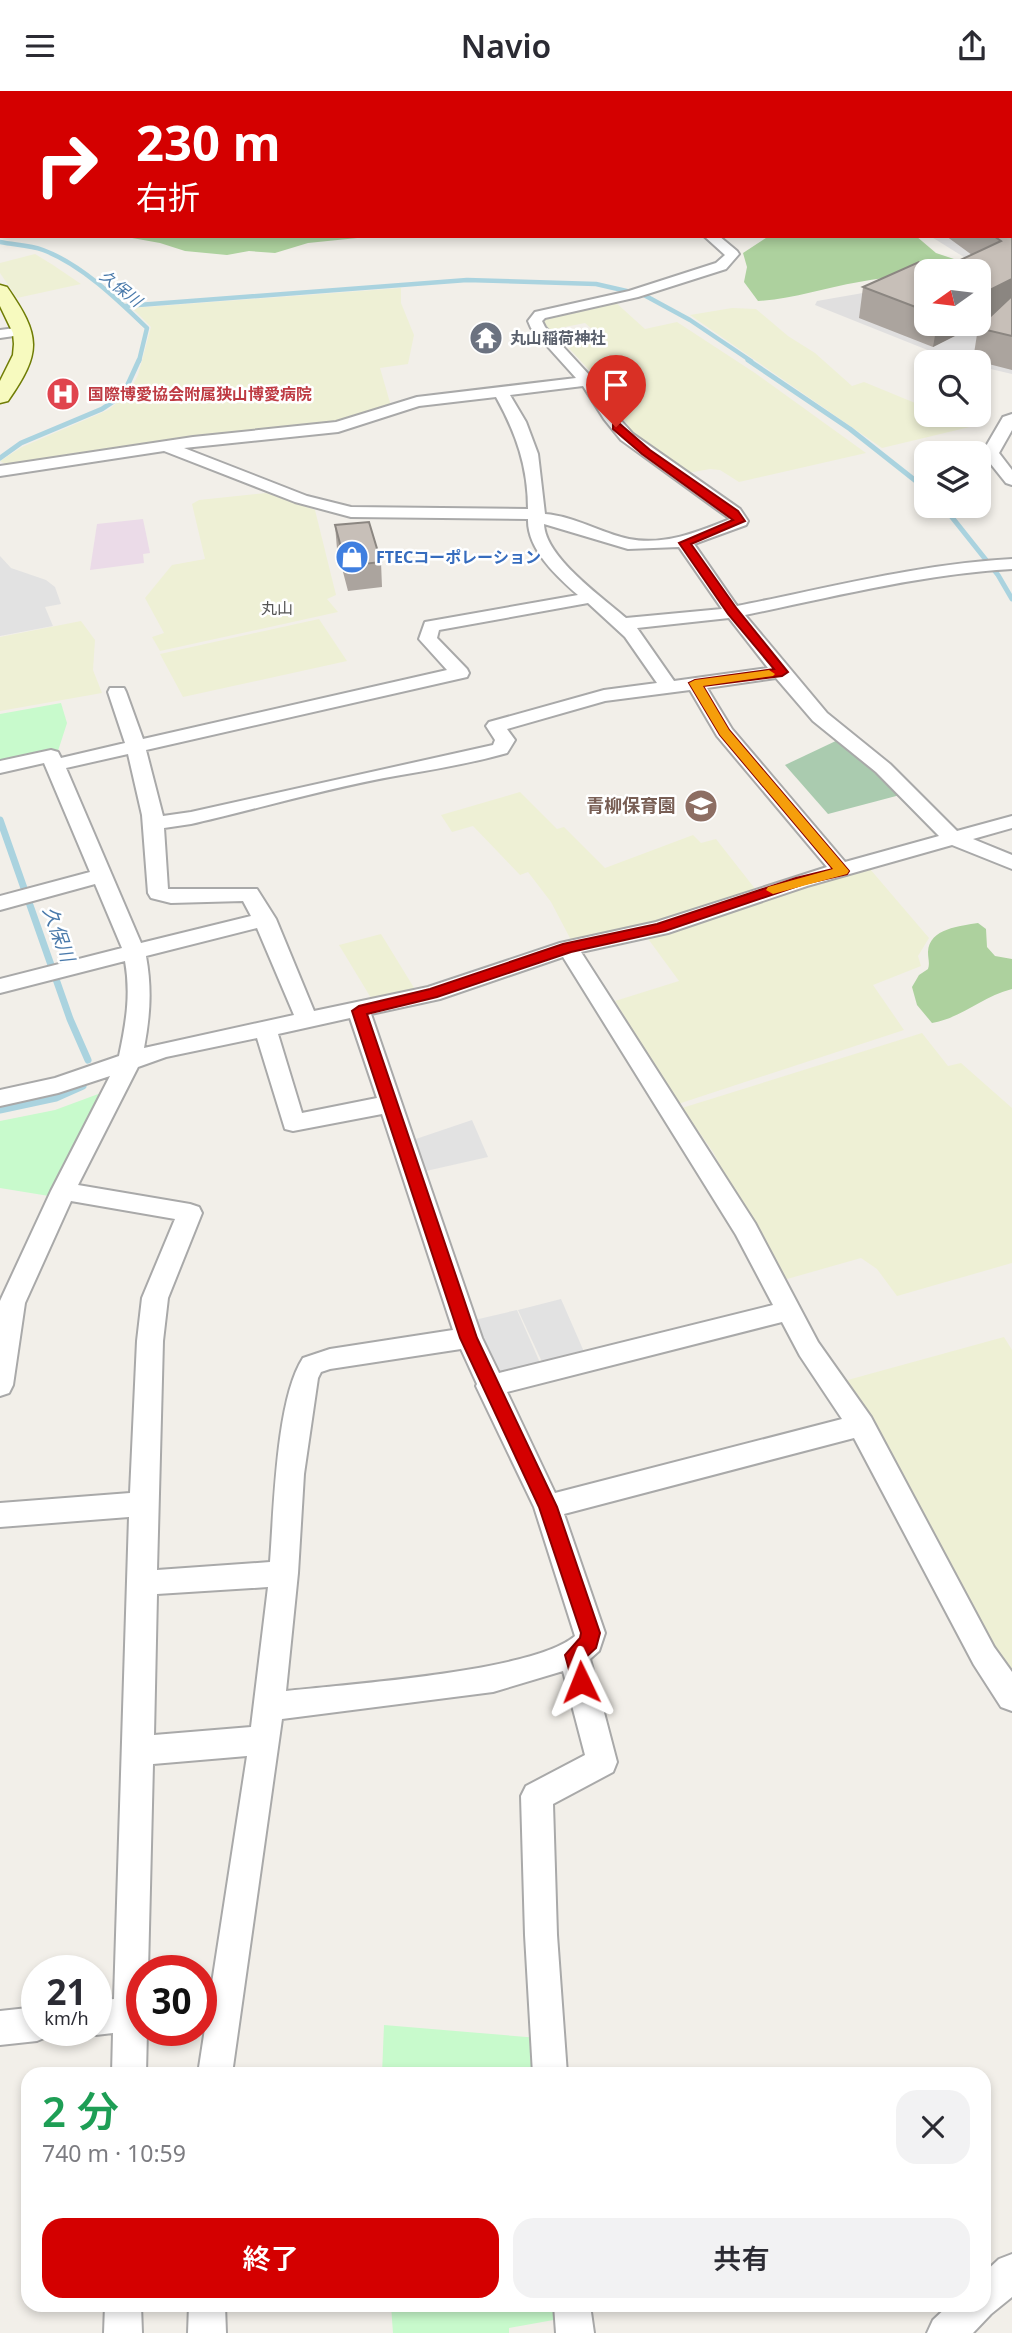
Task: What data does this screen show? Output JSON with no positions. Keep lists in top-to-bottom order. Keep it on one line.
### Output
{"districts":["丸山"],"water":["久保川"],"places":{"temple":["丸山稲荷神社"],"hospital":["国際博愛協会附属狭山博愛病院"],"shop":["FTECコーポレーション"],"school or university":["青柳保育園"]},"north":"left","page":{"header":"Navio","turn":["230 m","右折"],"speed":"21 km/h","limit":"30","heading":["2 分","740 m · 10:59"],"buttons":["終了","共有"]}}
